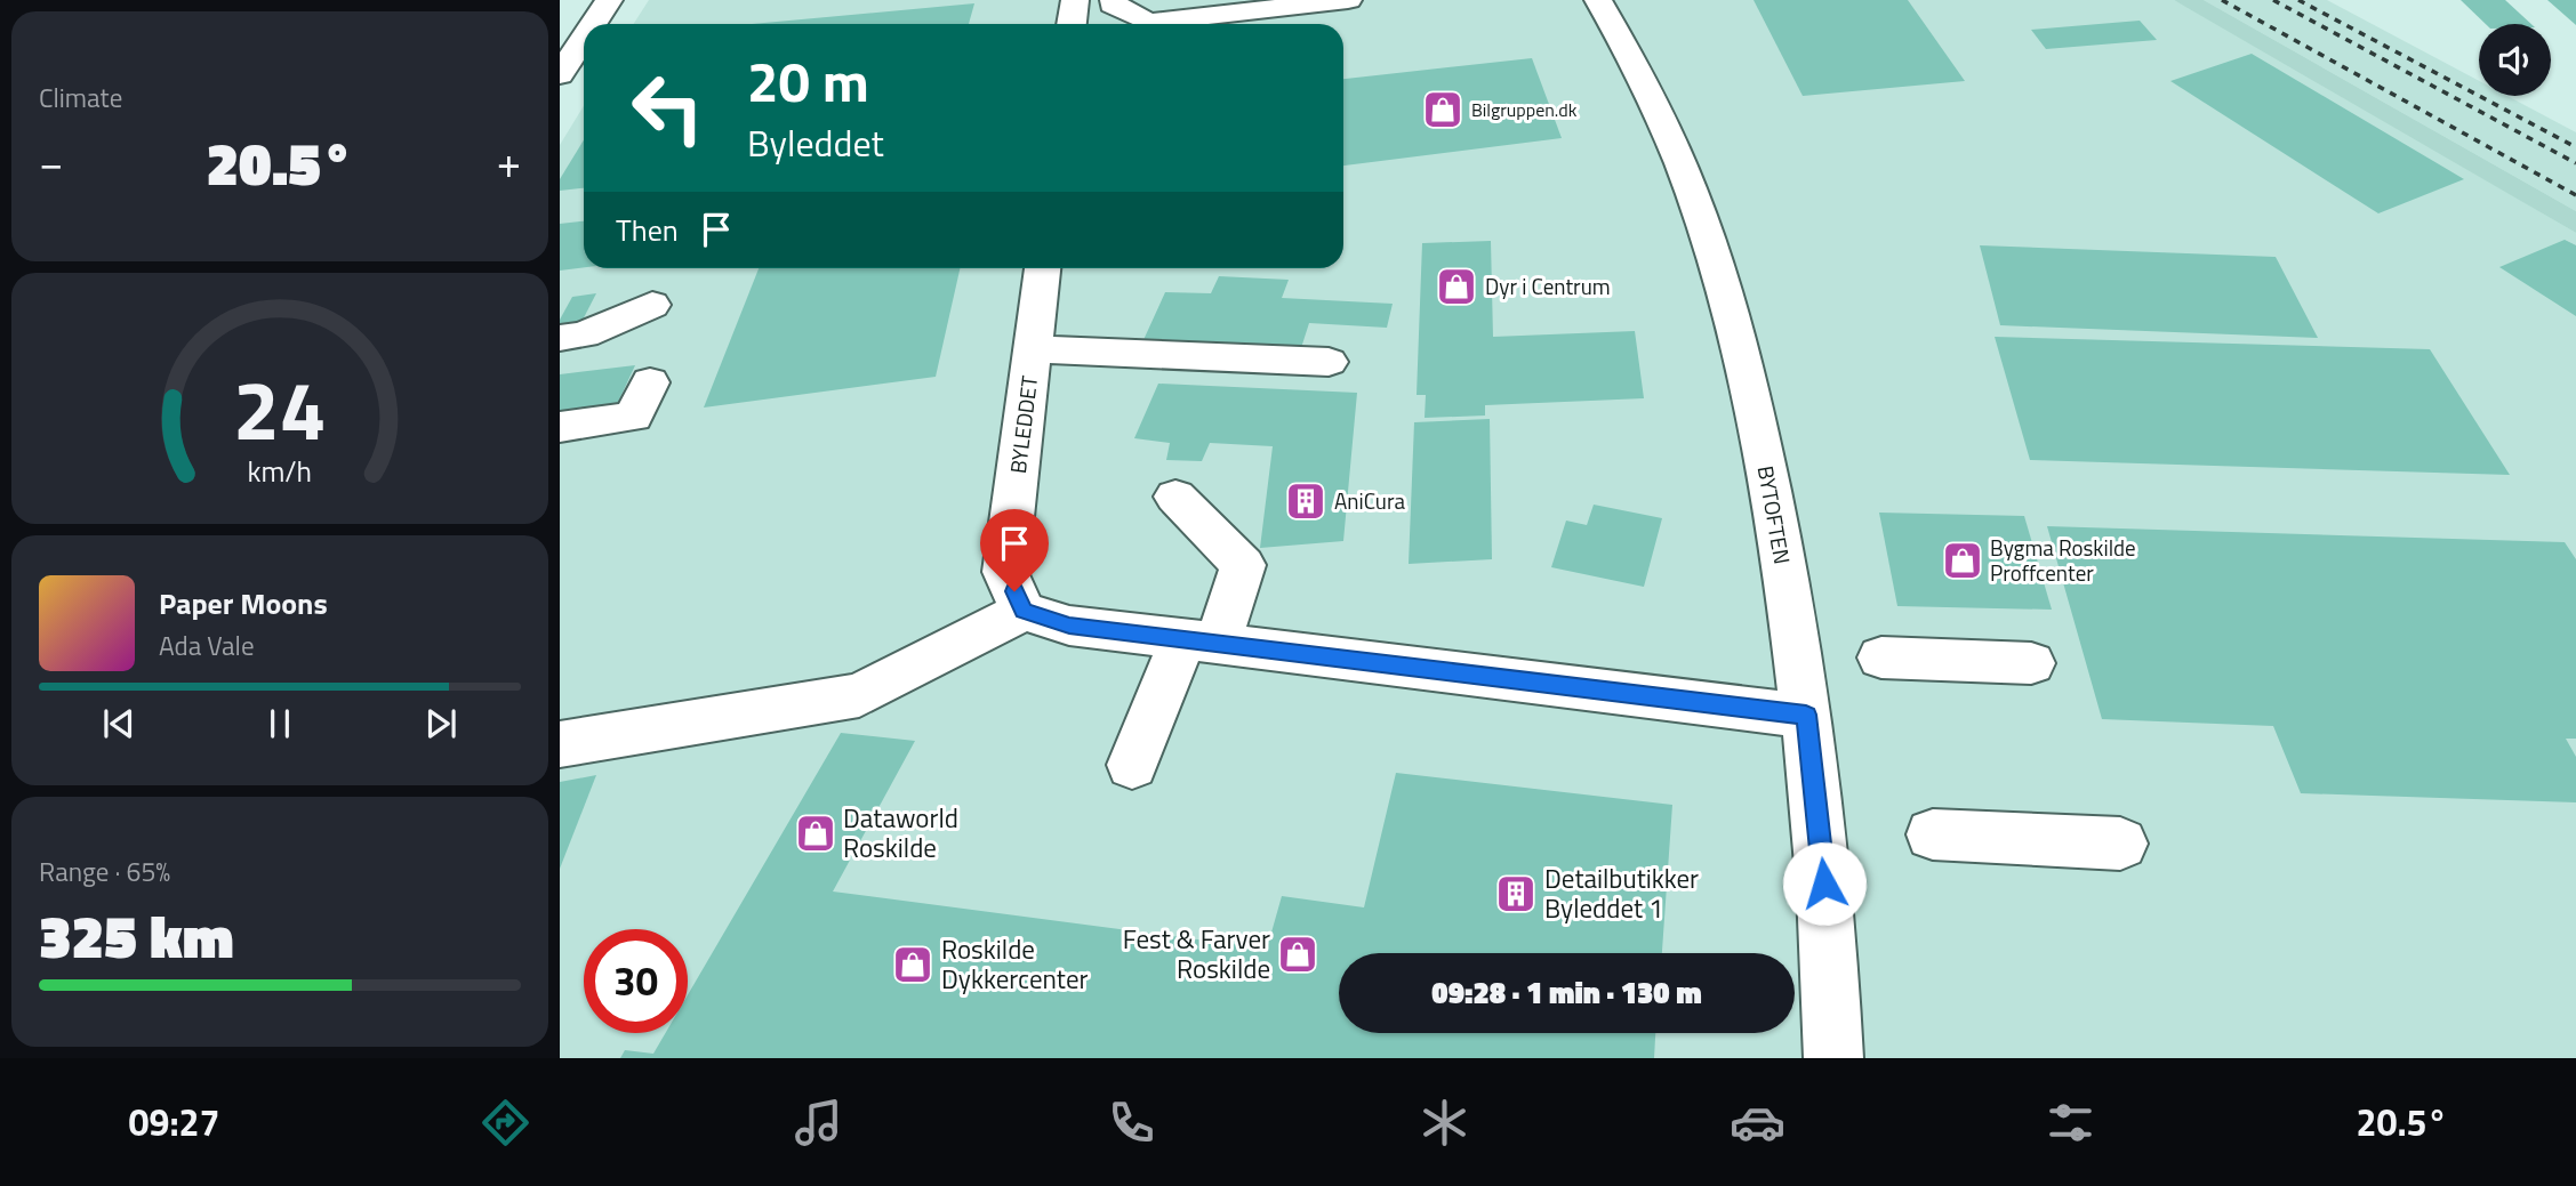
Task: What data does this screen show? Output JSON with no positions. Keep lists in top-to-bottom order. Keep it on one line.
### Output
{"streets":{"street":["BYLEDDET","BYTOFTEN"]},"places":{"shop":["Bilgruppen.dk","Dyr i Centrum","Bygma Roskilde Proffcenter","Dataworld Roskilde","Fest & Farver Roskilde","Roskilde Dykkercenter"],"building":["AniCura","Detailbutikker Byleddet 1"]},"page":{"tile":["Climate",["Range · 65%","325 km"]],"turn":["20 m","Byleddet"],"heat":["−","20.5°","+"],"then":"Then","song":["Paper Moons","Ada Vale"],"limit":"30","trip":"09:28 · 1 min · 130 m","tabs":["09:27","20.5°"],"gauge":["24","km/h"]}}
